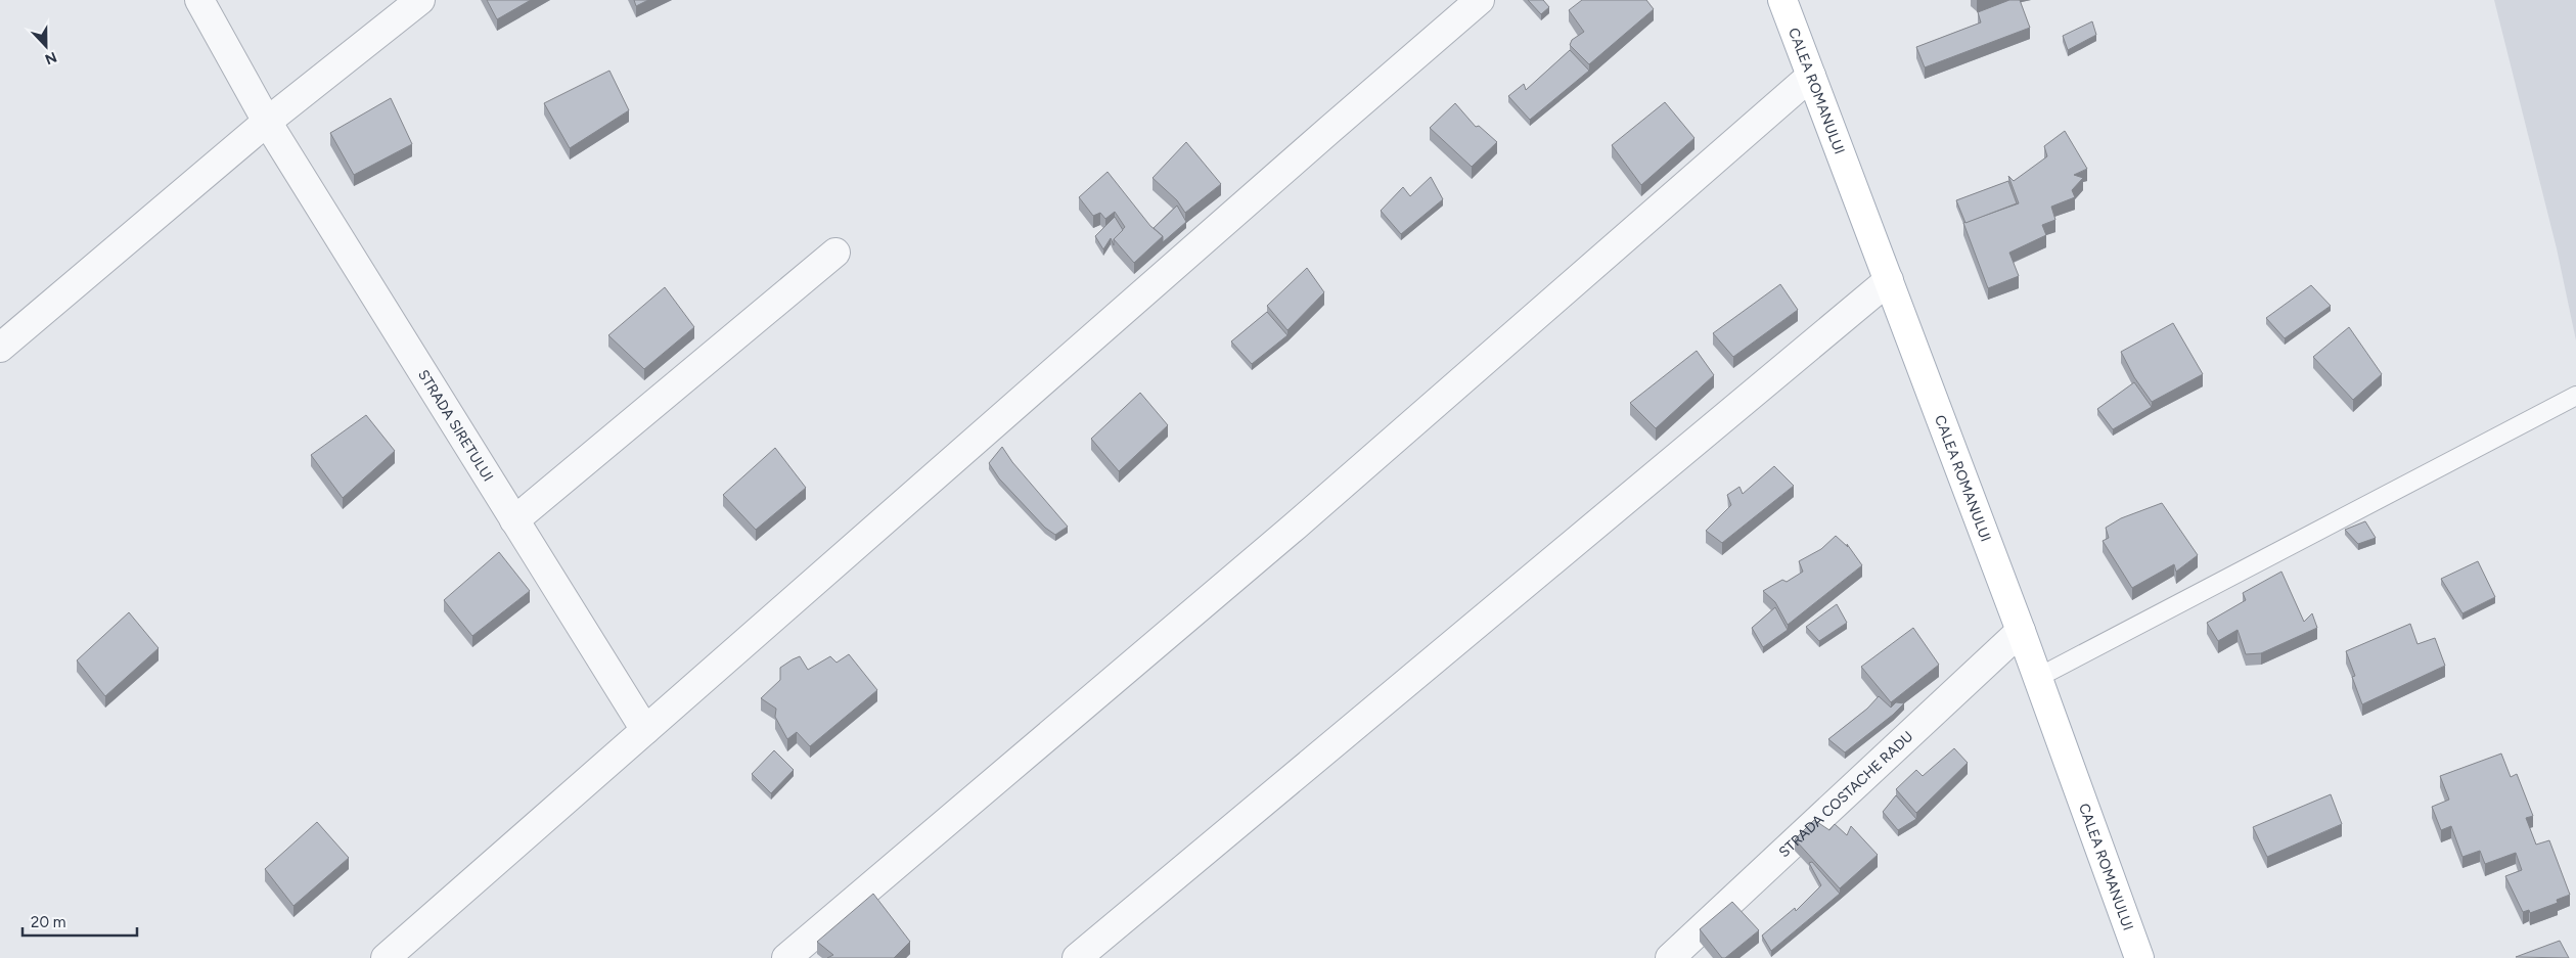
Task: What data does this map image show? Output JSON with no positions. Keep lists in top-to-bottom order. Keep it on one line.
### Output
{"streets":{"main road":["CALEA ROMANULUI"],"street":["STRADA SIRETULUI","STRADA COSTACHE RADU"]},"crossings":[["CALEA ROMANULUI","STRADA COSTACHE RADU"]],"scale_bar":"20 m","north":"bottom"}
